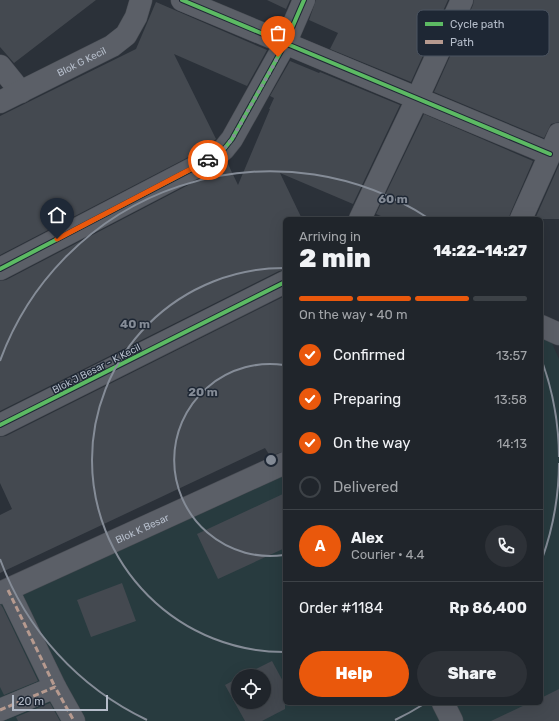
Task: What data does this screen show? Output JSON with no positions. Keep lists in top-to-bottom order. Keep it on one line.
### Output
{"streets":{"street":["Blok G Kecil","Blok J Besar - K Kecil","Blok K Besar"]},"legend":["Cycle path","Path"],"scale_bar":"20 m","page":{"heading":["2 min","Arriving in","14:22–14:27"],"panel":["Alex","Courier · 4.4","Order #1184","Rp 86,400"],"bar":"On the way · 40 m","list":[["Confirmed","13:57"],["Preparing","13:58"],["On the way","14:13"],"Delivered"],"round":"A","buttons":["Help","Share"],"scale":"20 m"},"rings":["60 m","40 m","20 m"]}
